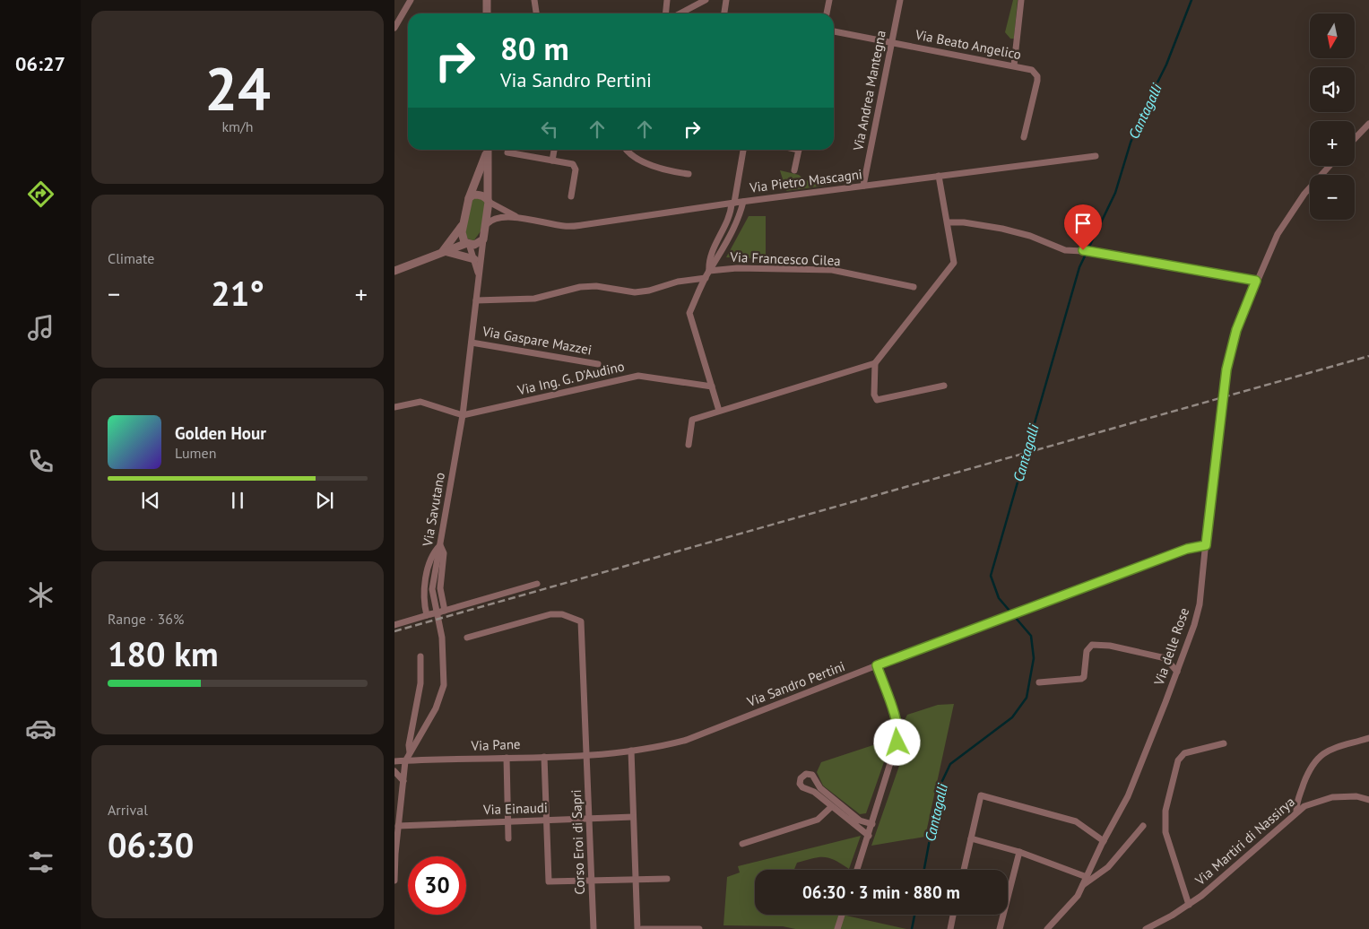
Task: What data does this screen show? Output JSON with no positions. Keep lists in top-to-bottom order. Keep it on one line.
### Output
{"streets":{"street":["Via Beato Angelico","Via Andrea Mantegna","Via Pietro Mascagni","Via Francesco Cilea","Via Gaspare Mazzei","Via Ing. G. D'Audino","Via Savutano","Via delle Rose","Via Sandro Pertini","Via Pane","Via Einaudi","Via Martiri di Nassirya","Corso Eroi di Sapri"]},"crossings":[["Via Beato Angelico","Via Andrea Mantegna"],["Via Andrea Mantegna","Via Pietro Mascagni"],["Via Gaspare Mazzei","Via Savutano"],["Via Ing. G. D'Audino","Via Savutano"],["Via Savutano","Via Pane"],["Via delle Rose","Via Sandro Pertini"],["Via Sandro Pertini","Via Pane"],["Via Sandro Pertini","Corso Eroi di Sapri"],["Via Pane","Corso Eroi di Sapri"],["Via Einaudi","Corso Eroi di Sapri"]],"water":["Cantagalli"],"north":"bottom","page":{"tabs":"06:27","tile":[["24","km/h"],"Climate",["Range · 36%","180 km"],["Arrival","06:30"]],"map_buttons":["+","−"],"turn":["80 m","Via Sandro Pertini"],"heat":["−","21°","+"],"song":["Golden Hour","Lumen"],"limit":"30","trip":"06:30 · 3 min · 880 m"}}
